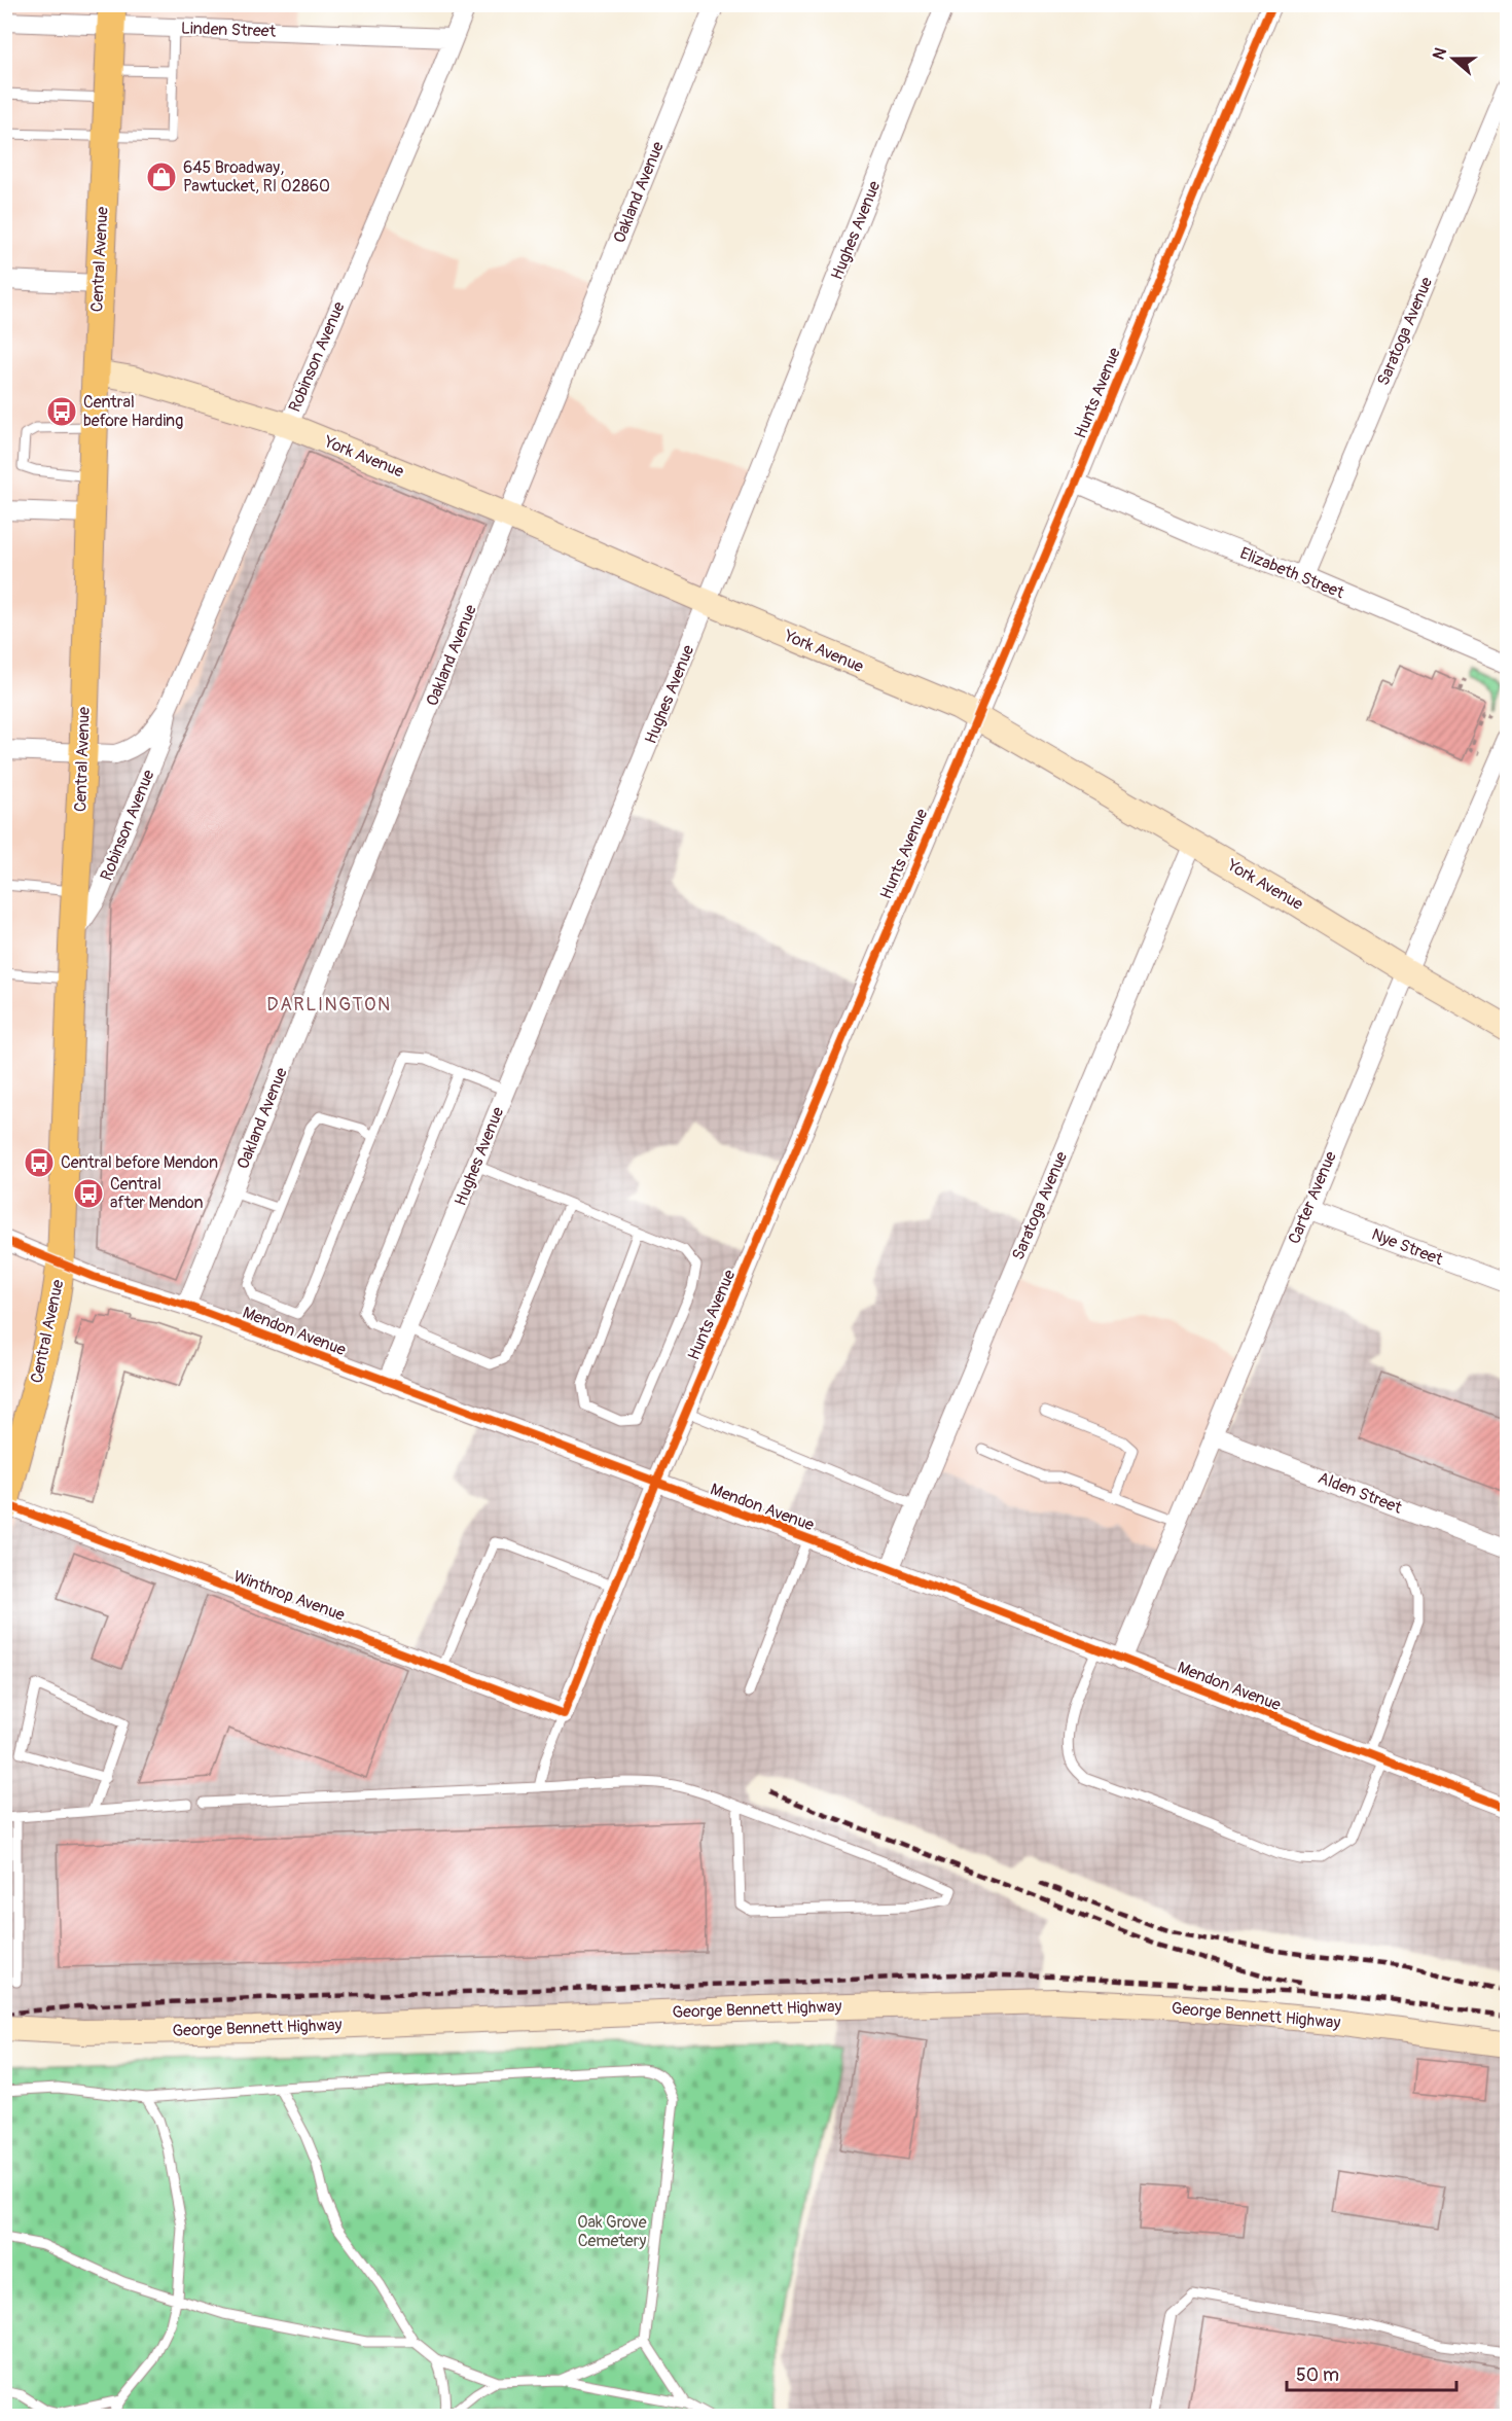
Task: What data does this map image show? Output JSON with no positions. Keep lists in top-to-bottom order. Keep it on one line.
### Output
{"streets":{"main road":["Central Avenue"],"street":["Linden Street","Oakland Avenue","Hughes Avenue","Saratoga Avenue","Robinson Avenue","Hunts Avenue","York Avenue","Elizabeth Street","Carter Avenue","Nye Street","Mendon Avenue","Alden Street","Winthrop Avenue","George Bennett Highway"]},"crossings":[["Linden Street","Central Avenue"],["Linden Street","Robinson Avenue"],["Oakland Avenue","York Avenue"],["Oakland Avenue","Mendon Avenue"],["Hughes Avenue","York Avenue"],["Hughes Avenue","Mendon Avenue"],["Central Avenue","Robinson Avenue"],["Central Avenue","York Avenue"],["Central Avenue","Mendon Avenue"],["Central Avenue","Winthrop Avenue"],["Saratoga Avenue","York Avenue"],["Saratoga Avenue","Elizabeth Street"],["Saratoga Avenue","Mendon Avenue"],["Robinson Avenue","York Avenue"],["Hunts Avenue","York Avenue"],["Hunts Avenue","Elizabeth Street"],["Hunts Avenue","Mendon Avenue"],["Hunts Avenue","Winthrop Avenue"],["York Avenue","Carter Avenue"],["Carter Avenue","Nye Street"],["Carter Avenue","Mendon Avenue"],["Carter Avenue","Alden Street"]],"districts":["DARLINGTON"],"parks":["Oak Grove Cemetery"],"places":{"shop":["645 Broadway, Pawtucket, RI 02860"],"bus stop":["Central before Harding","Central before Mendon","Central after Mendon"]},"scale_bar":"50 m","north":"left"}
